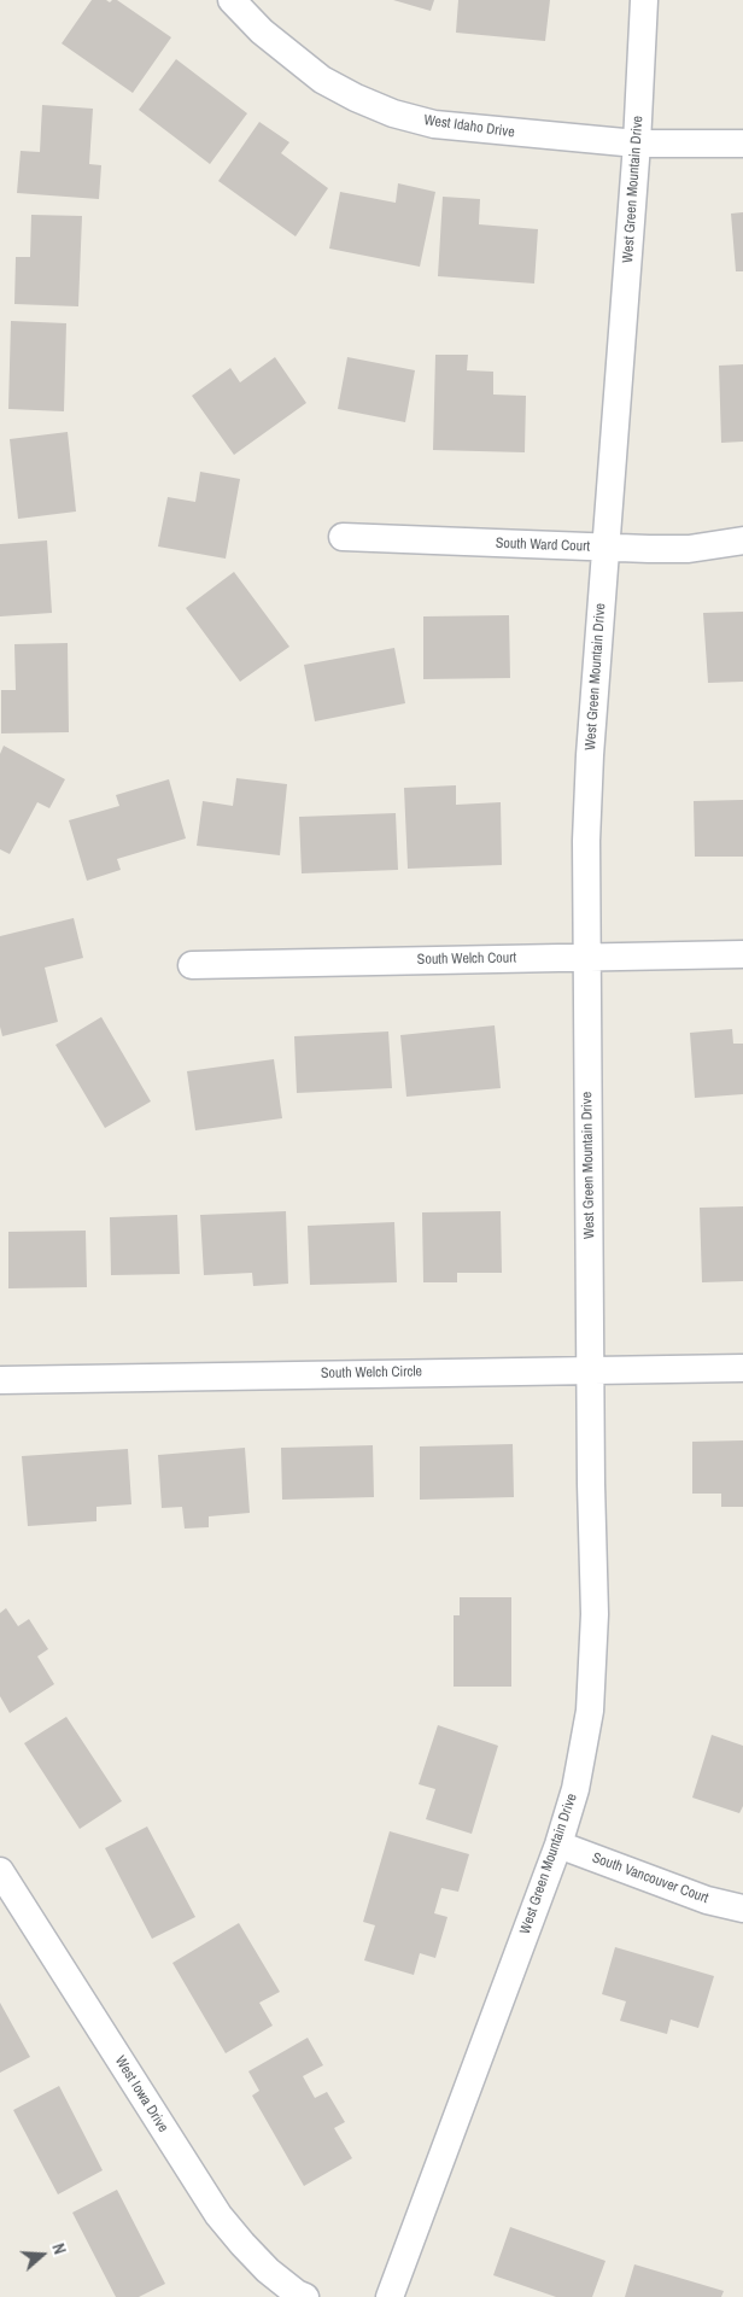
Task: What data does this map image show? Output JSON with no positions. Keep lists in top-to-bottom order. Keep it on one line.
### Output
{"streets":{"street":["West Idaho Drive","West Green Mountain Drive","South Ward Court","South Welch Court","South Welch Circle","South Vancouver Court","West Iowa Drive"]},"crossings":[["West Idaho Drive","West Green Mountain Drive"],["West Green Mountain Drive","South Ward Court"],["West Green Mountain Drive","South Welch Court"],["West Green Mountain Drive","South Welch Circle"],["West Green Mountain Drive","South Vancouver Court"]],"north":"right"}
